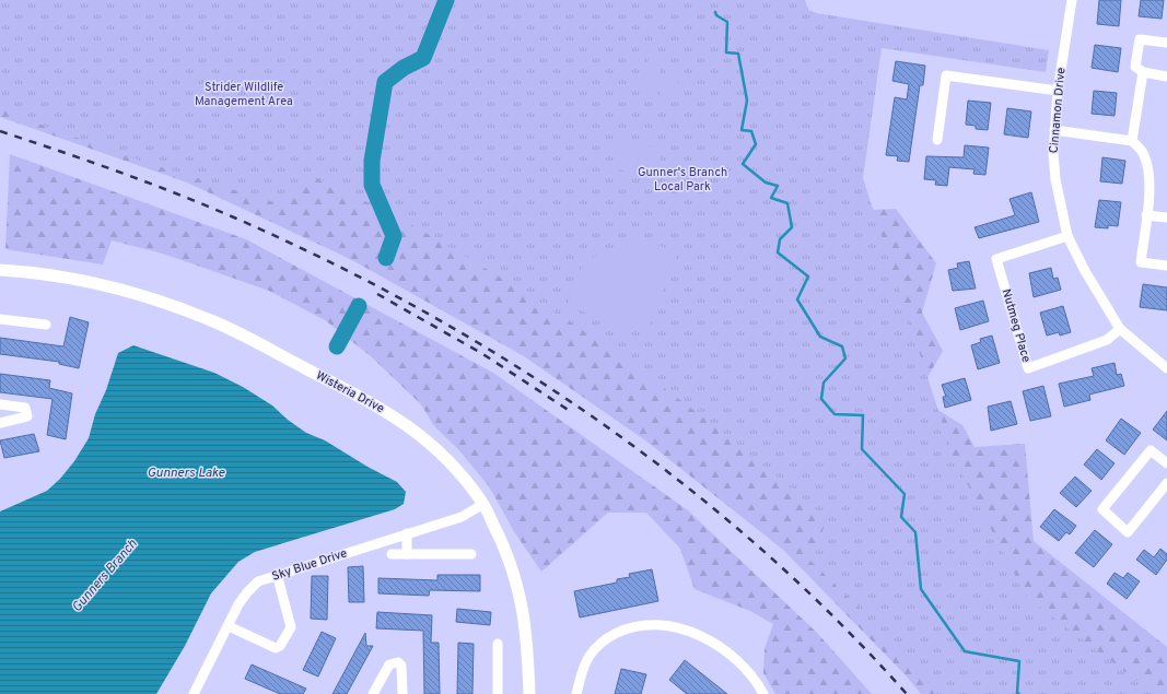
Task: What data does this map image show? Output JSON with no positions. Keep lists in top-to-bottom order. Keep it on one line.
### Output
{"streets":{"street":["Cinnamon Drive","Nutmeg Place","Wisteria Drive","Sky Blue Drive"]},"crossings":[["Cinnamon Drive","Nutmeg Place"],["Wisteria Drive","Sky Blue Drive"]],"water":["Gunners Lake","Gunners Branch"],"parks":["Strider Wildlife Management Area","Gunner's Branch Local Park"]}
